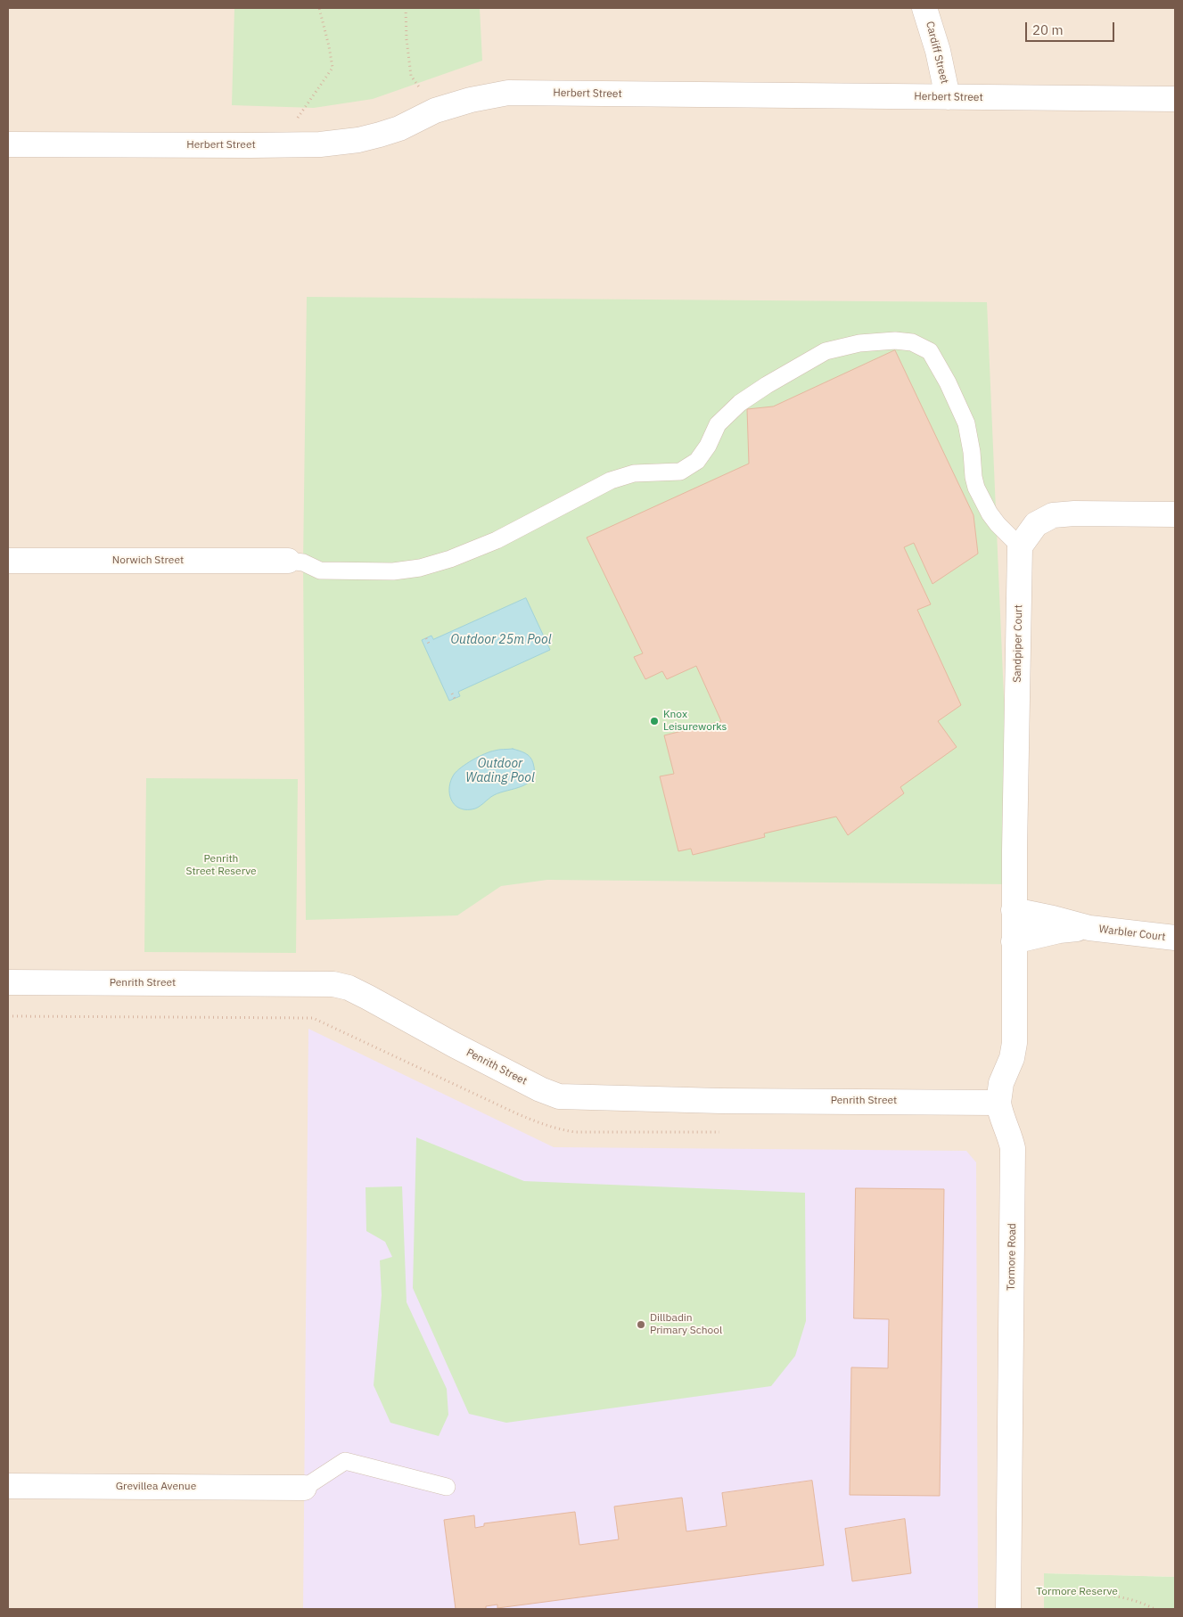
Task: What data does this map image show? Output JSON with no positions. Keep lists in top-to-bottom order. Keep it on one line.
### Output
{"streets":{"street":["Cardiff Street","Herbert Street","Norwich Street","Sandpiper Court","Warbler Court","Penrith Street","Tormore Road","Grevillea Avenue"]},"crossings":[["Cardiff Street","Herbert Street"],["Sandpiper Court","Warbler Court"],["Sandpiper Court","Tormore Road"],["Warbler Court","Tormore Road"],["Penrith Street","Tormore Road"]],"water":["Outdoor 25m Pool","Outdoor Wading Pool"],"parks":["Penrith Street Reserve","Tormore Reserve"],"places":["Knox Leisureworks","Dillbadin Primary School"],"scale_bar":"20 m"}
